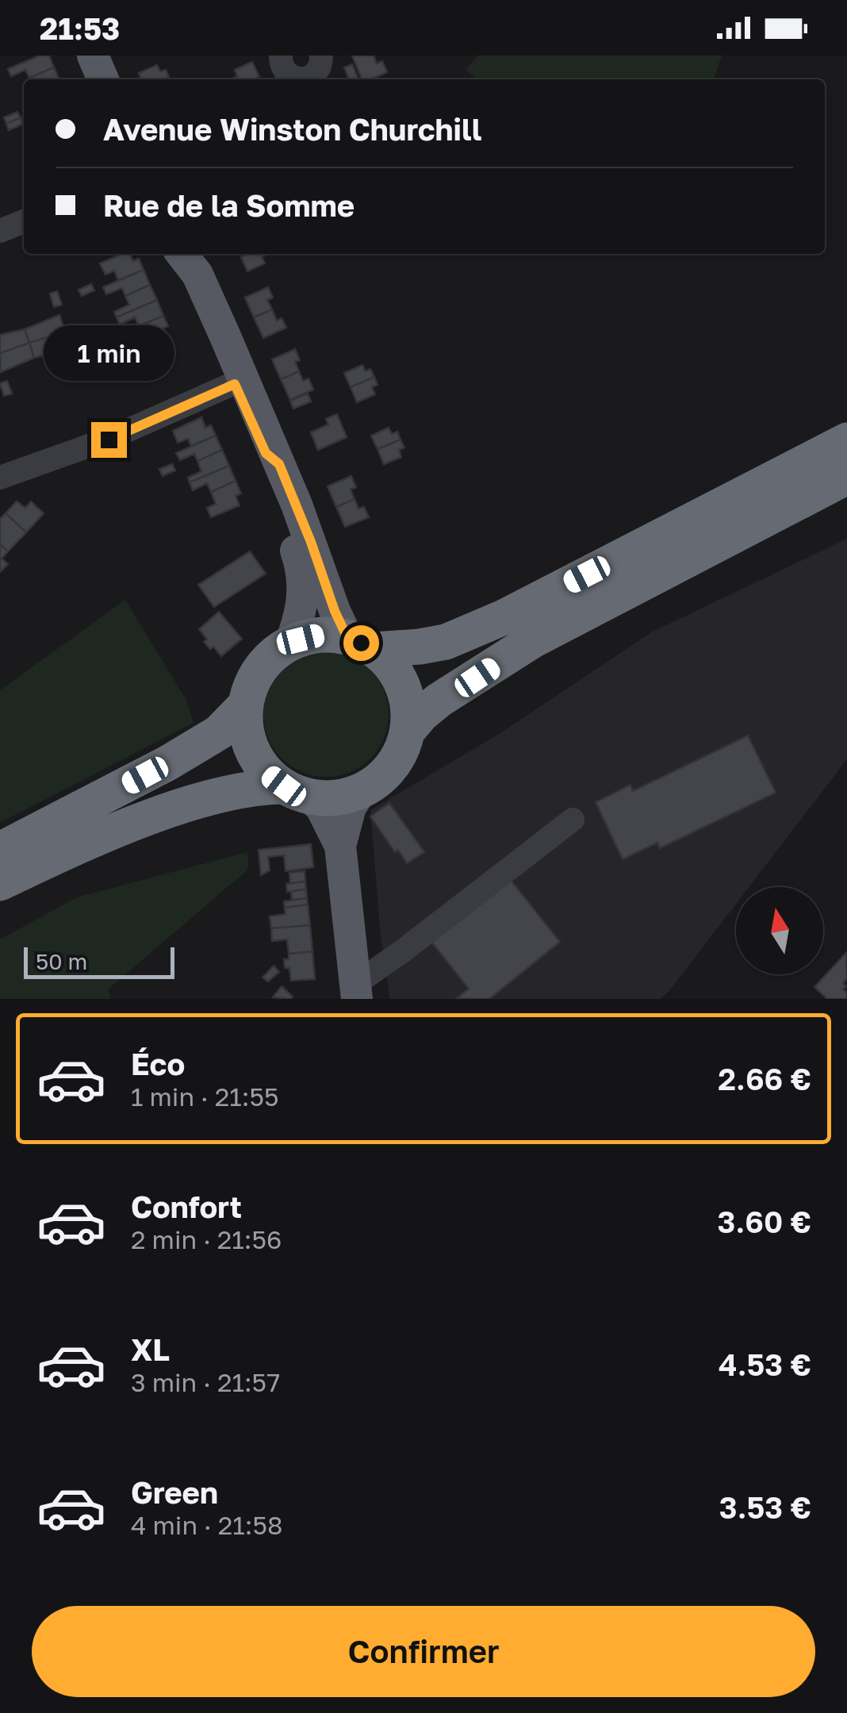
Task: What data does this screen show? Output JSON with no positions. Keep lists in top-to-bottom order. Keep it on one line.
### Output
{"scale_bar":"50 m","north":"top","page":{"status":"21:53","banner":["Avenue Winston Churchill","Rue de la Somme"],"bubble":"1 min","scale":"50 m","list":[{"name":"Éco","note":"1 min · 21:55","value":"2.66 €"},{"name":"Confort","note":"2 min · 21:56","value":"3.60 €"},{"name":"XL","note":"3 min · 21:57","value":"4.53 €"},{"name":"Green","note":"4 min · 21:58","value":"3.53 €"}],"buttons":"Confirmer"}}
